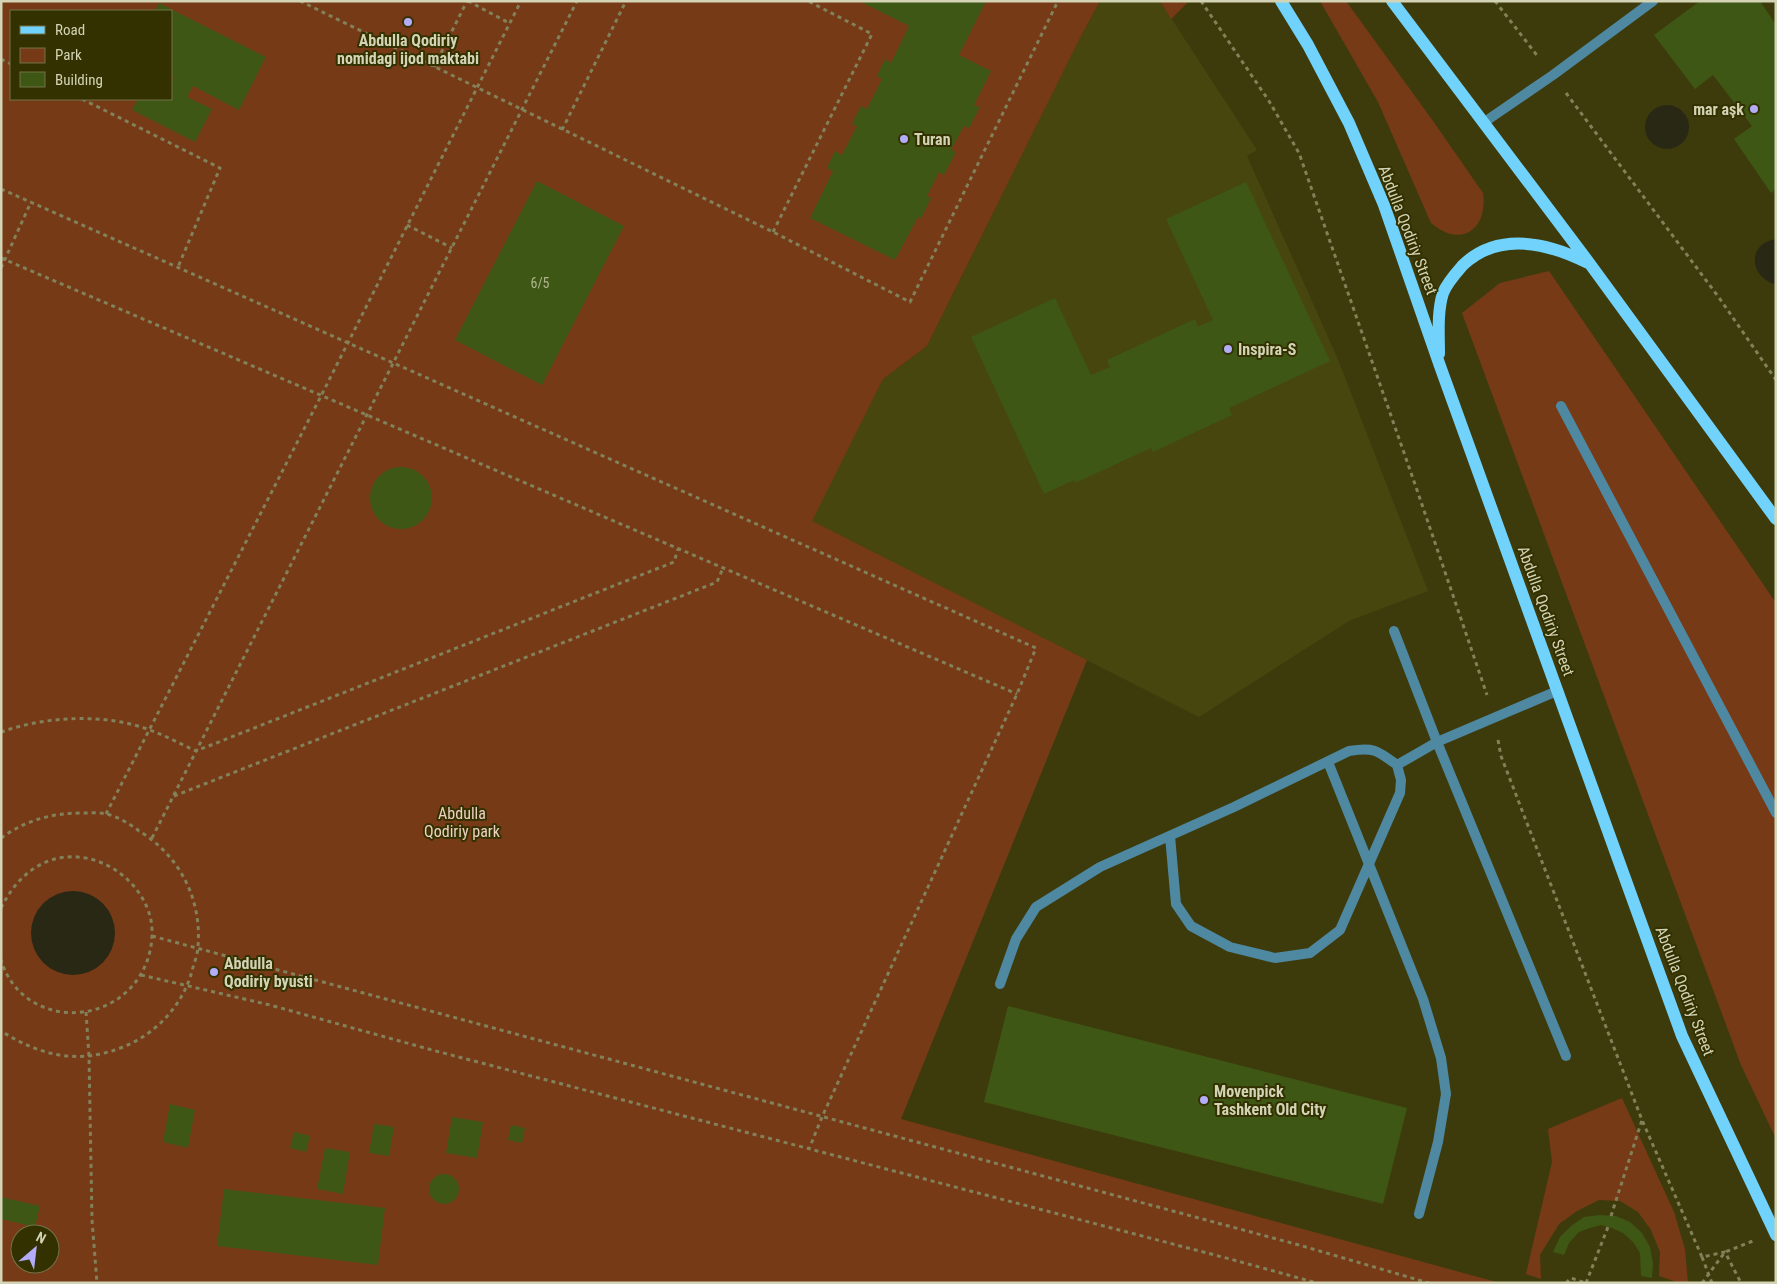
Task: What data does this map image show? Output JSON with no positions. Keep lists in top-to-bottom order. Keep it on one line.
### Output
{"streets":{"main road":["Abdulla Qodiriy Street"]},"parks":["Abdulla Qodiriy park"],"places":["Abdulla Qodiriy nomidagi ijod maktabi","mar aşk","Turan","Inspira-S","Abdulla Qodiriy byusti","Movenpick Tashkent Old City"],"house_numbers":["6/5"],"legend":["Road","Park","Building"],"north":"top right"}
